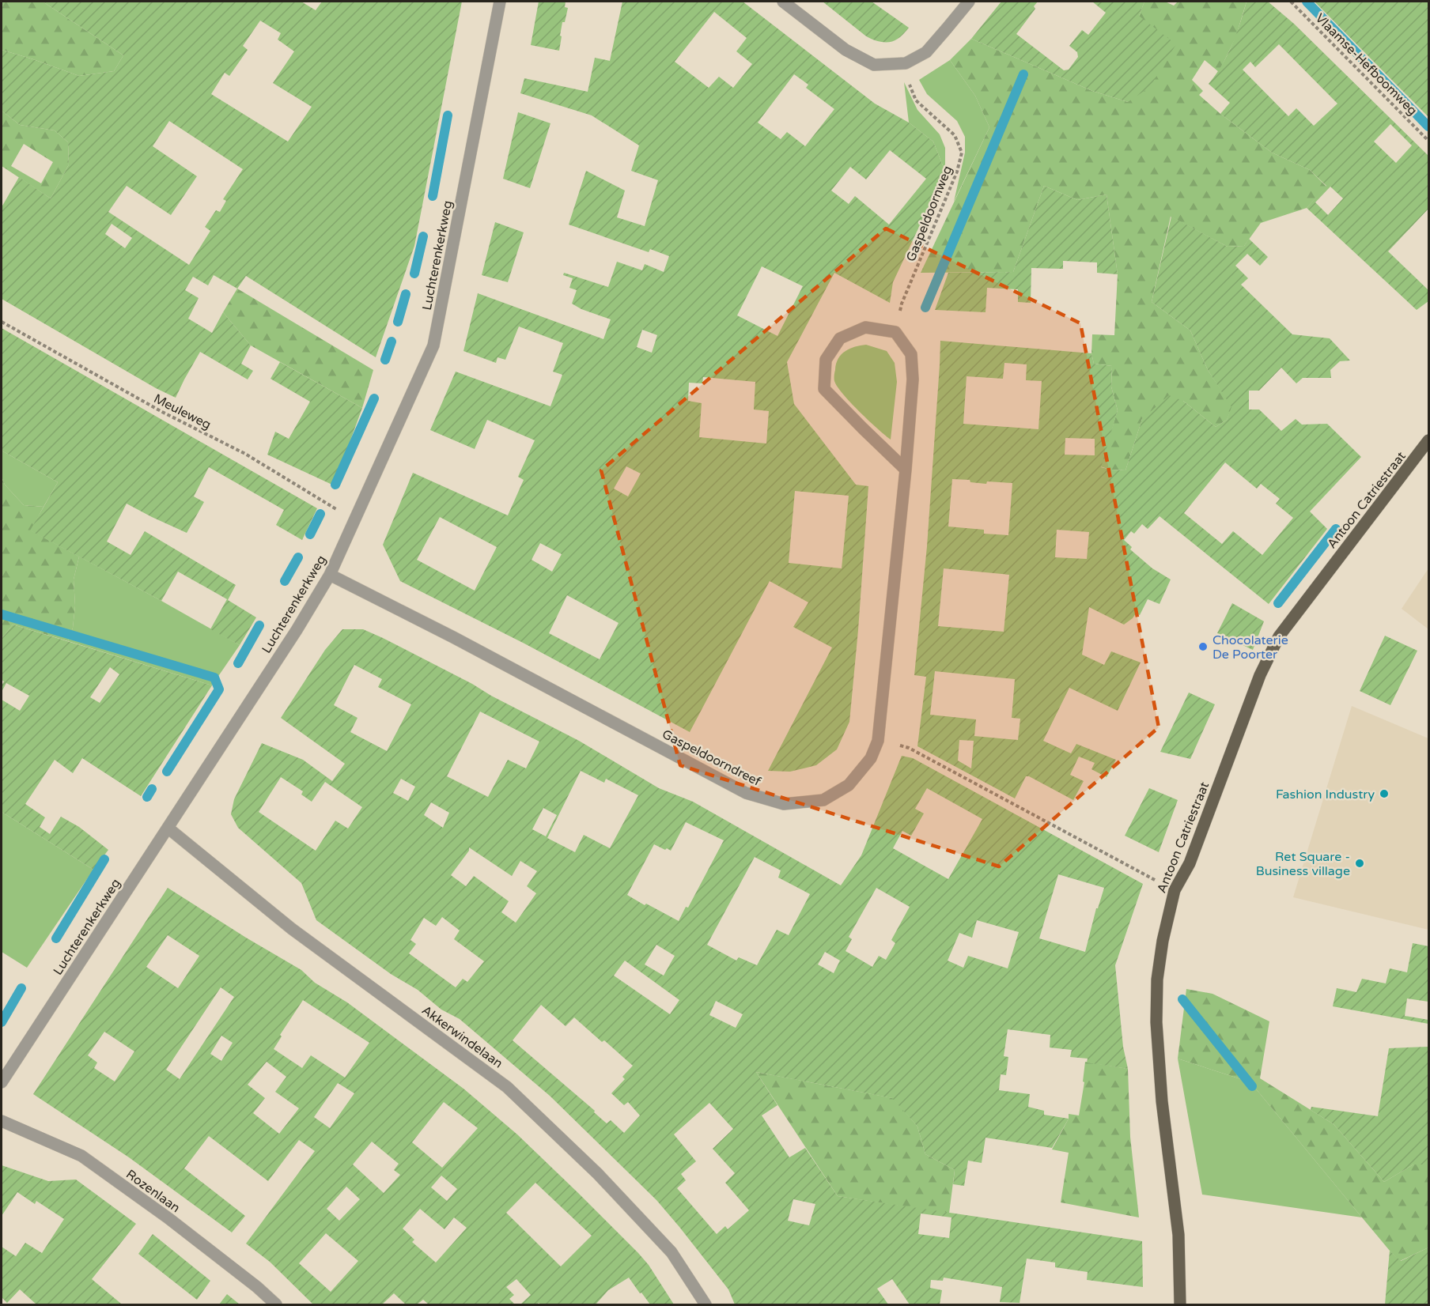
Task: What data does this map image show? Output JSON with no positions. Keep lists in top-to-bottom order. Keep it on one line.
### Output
{"streets":{"main road":["Antoon Catriestraat"],"street":["Luchterenkerkweg","Gaspeldoorndreef","Akkerwindelaan","Rozenlaan"],"path":["Vlaamse-Hefboomweg","Gaspeldoornweg","Meuleweg"]},"crossings":[["Gaspeldoornweg","Gaspeldoorndreef"],["Luchterenkerkweg","Meuleweg"],["Luchterenkerkweg","Gaspeldoorndreef"],["Luchterenkerkweg","Akkerwindelaan"]],"places":["Chocolaterie De Poorter","Fashion Industry","Ret Square - Business village"]}
